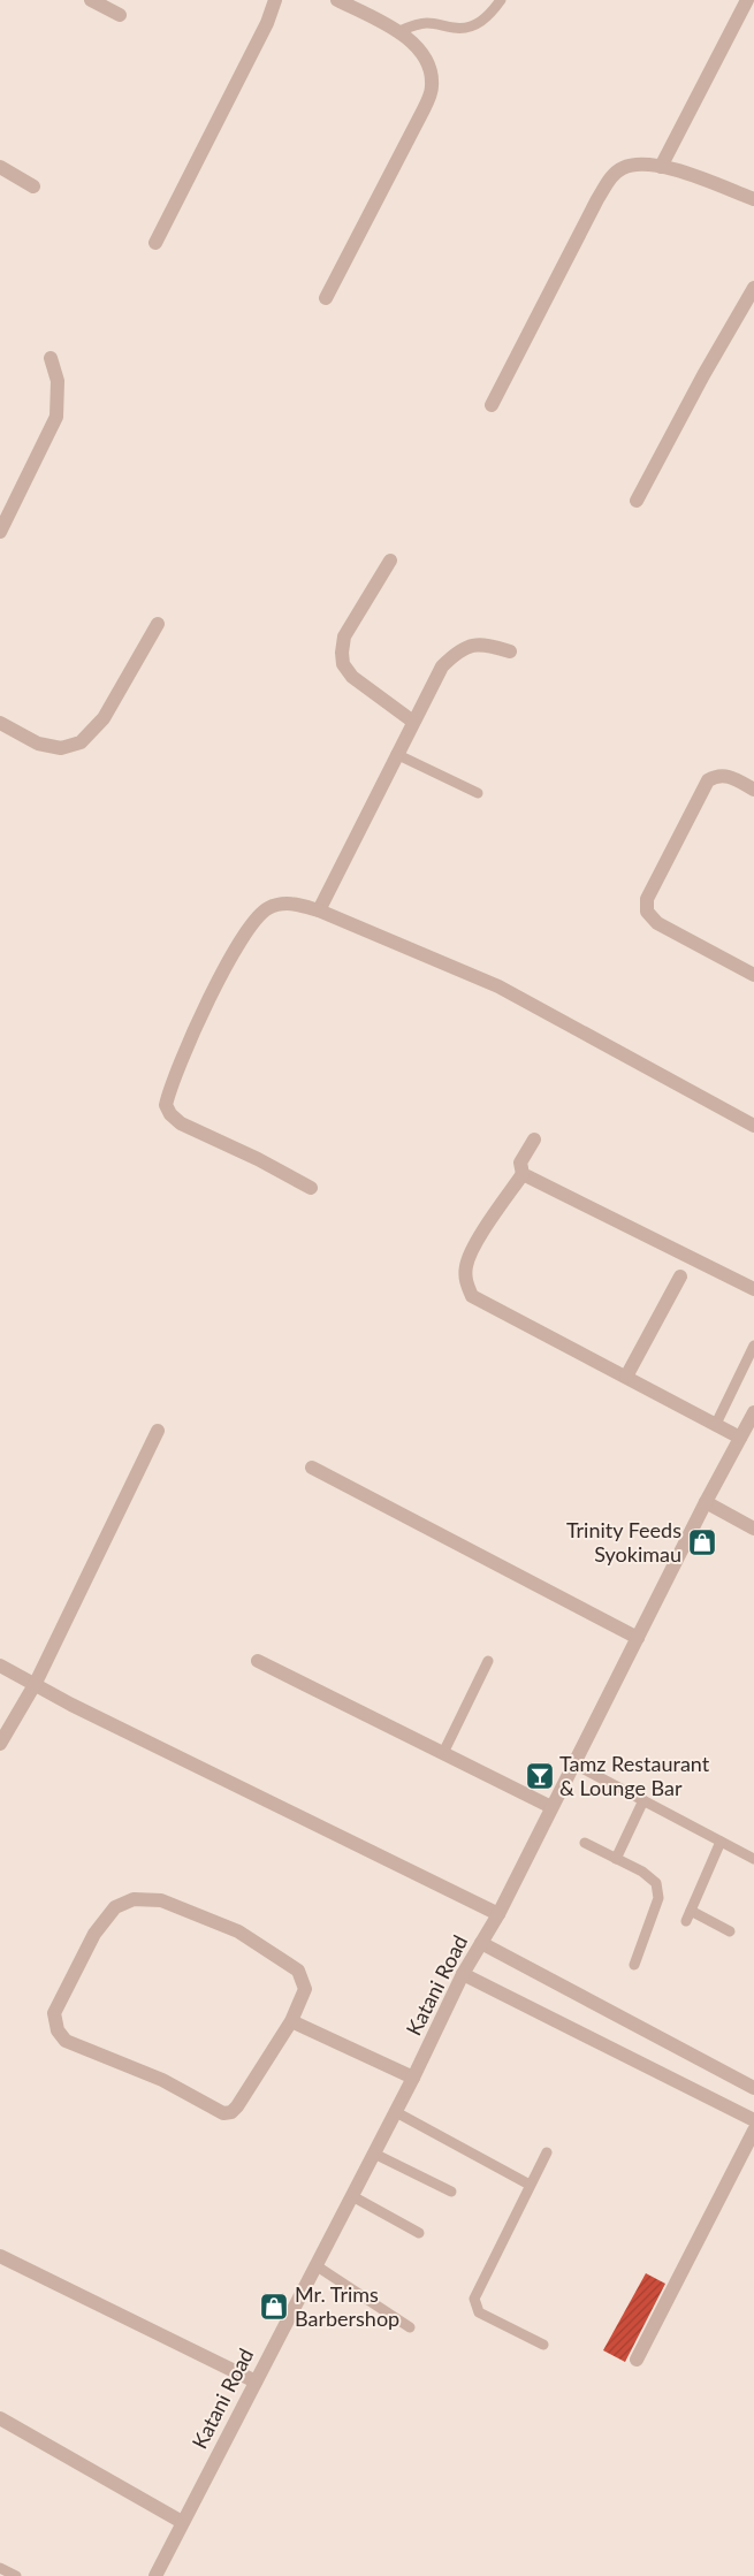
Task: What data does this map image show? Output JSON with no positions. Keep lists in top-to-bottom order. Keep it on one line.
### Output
{"streets":{"street":["Katani Road"]},"places":{"shop":["Trinity Feeds Syokimau","Mr. Trims Barbershop"],"bar":["Tamz Restaurant & Lounge Bar"]}}
